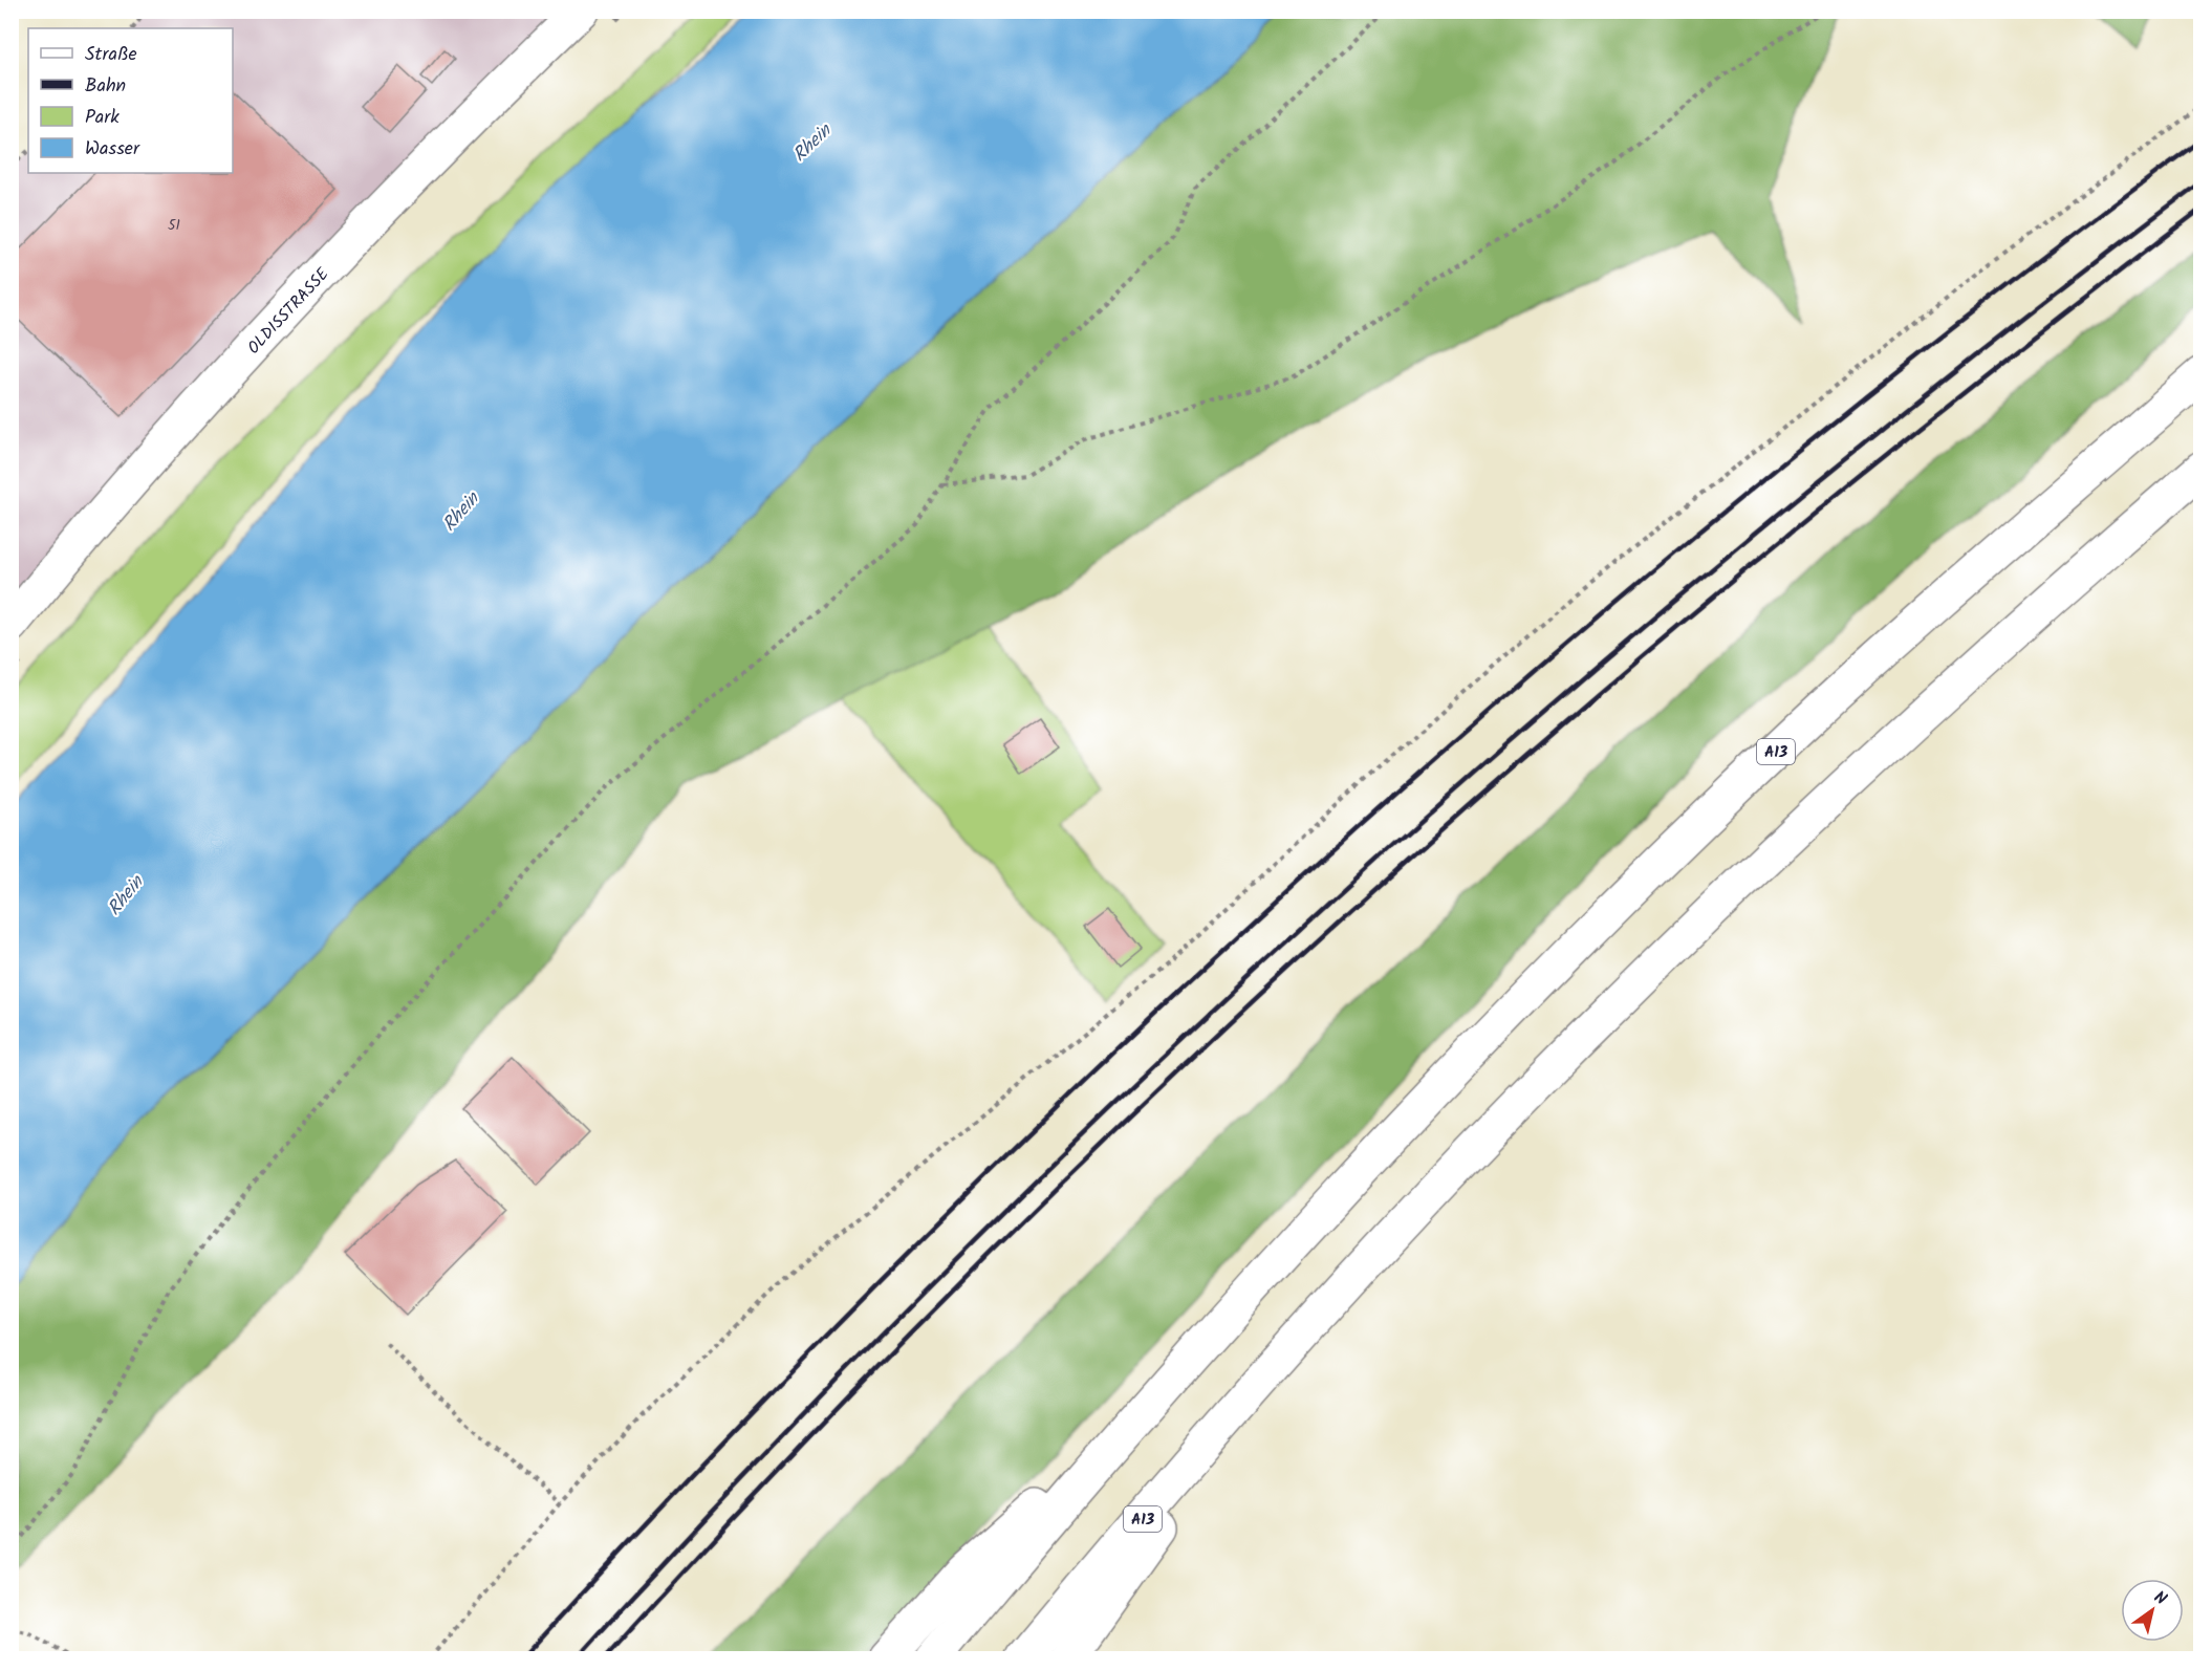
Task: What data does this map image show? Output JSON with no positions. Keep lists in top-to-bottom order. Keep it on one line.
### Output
{"streets":{"main road":["OLDISSTRASSE","A13"]},"water":["Rhein"],"house_numbers":["51"],"legend":["Straße","Bahn","Park","Wasser"],"north":"top right"}
